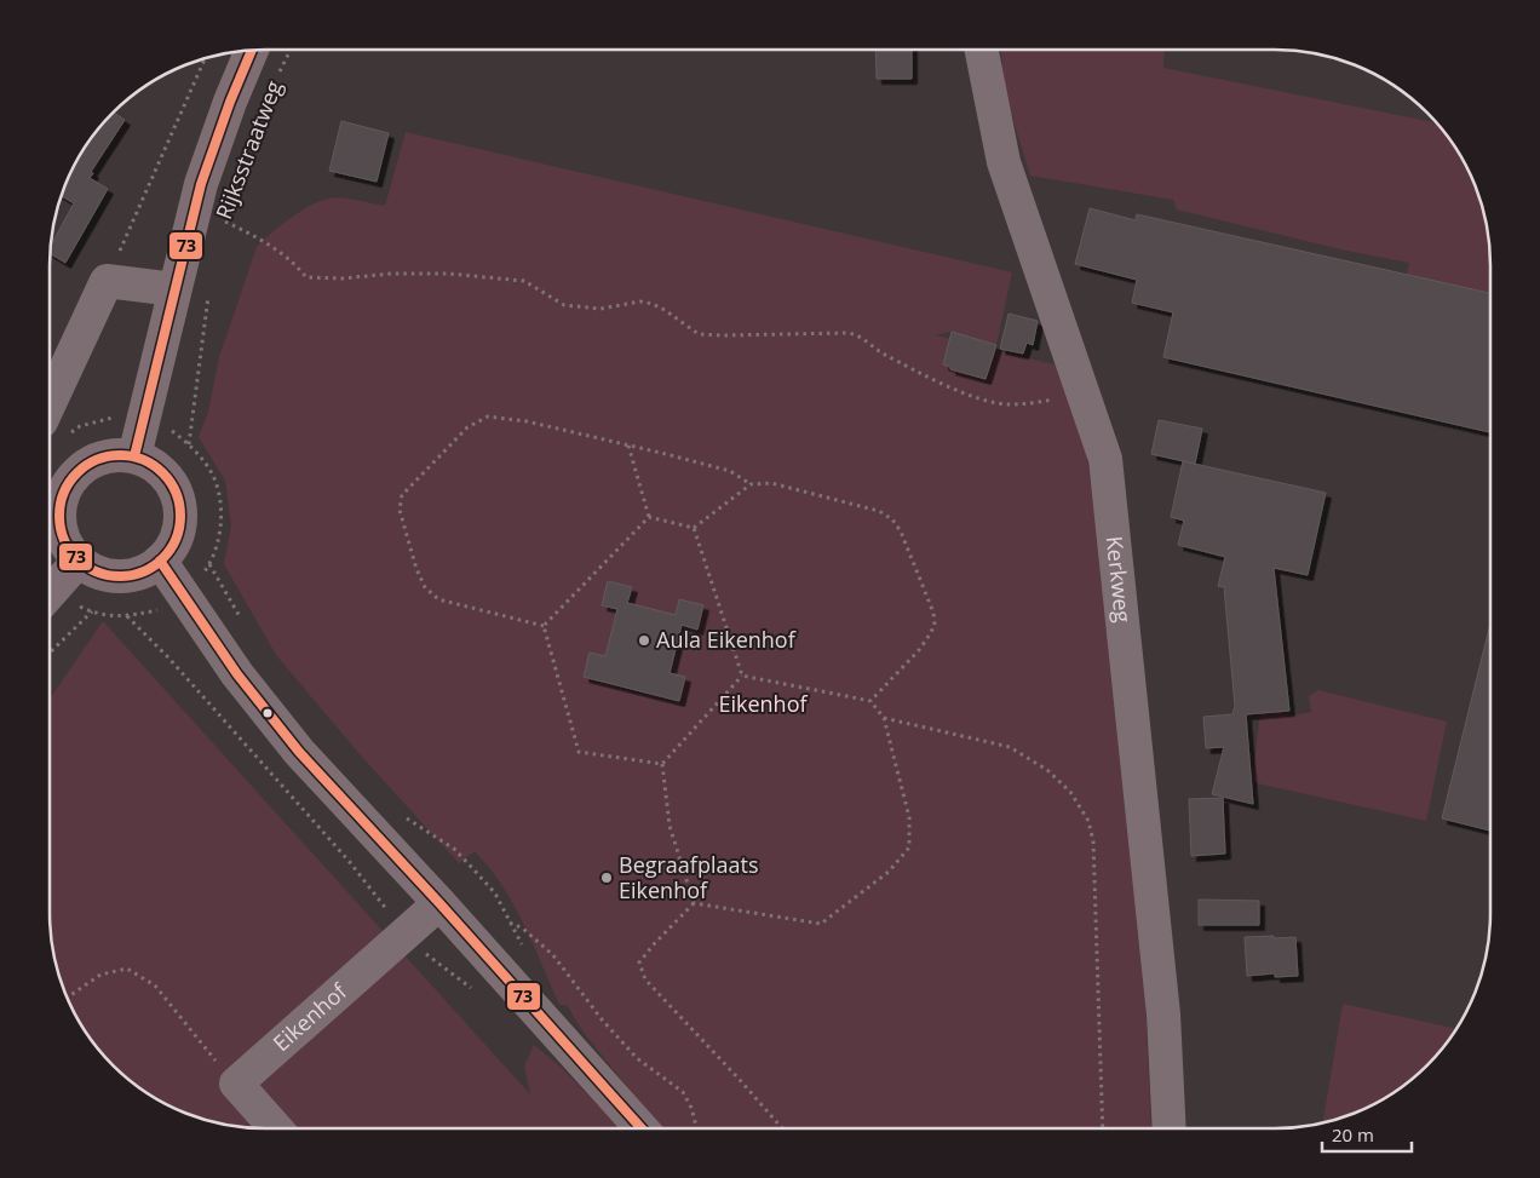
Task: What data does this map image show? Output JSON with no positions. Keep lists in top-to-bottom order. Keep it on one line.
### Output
{"streets":{"main road":["Rijksstraatweg"],"street":["Kerkweg","Eikenhof"]},"crossings":[["Rijksstraatweg","Kerkweg"]],"parks":["Eikenhof"],"places":["Aula Eikenhof","Begraafplaats Eikenhof"],"lines":["transit line 73"],"scale_bar":"20 m"}
